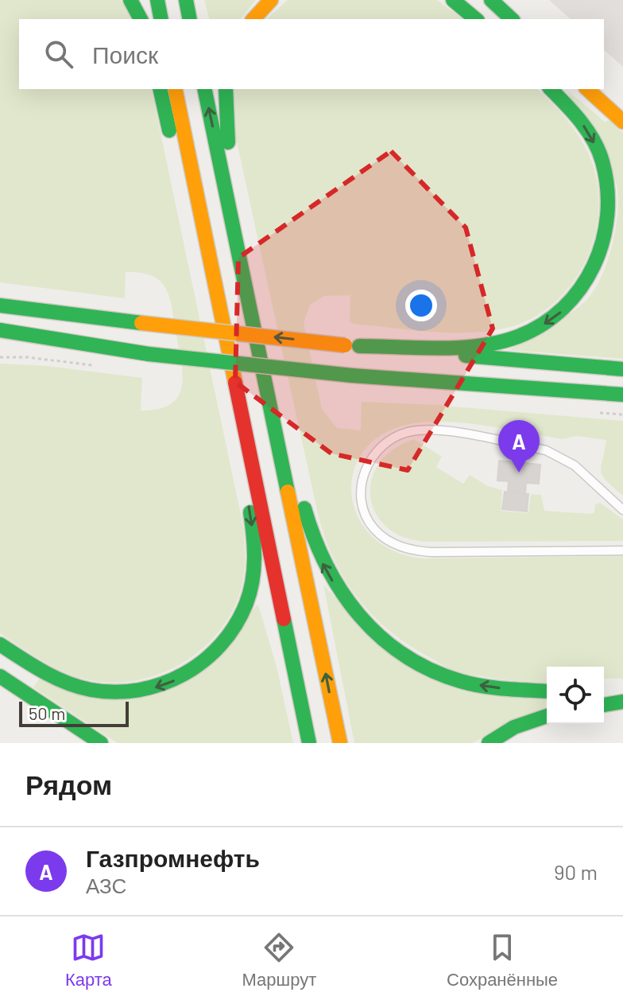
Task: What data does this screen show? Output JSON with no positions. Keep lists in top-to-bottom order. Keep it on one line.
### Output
{"scale_bar":"50 m","page":{"search":"Поиск","pins":"A","scale":"50 m","heading":"Рядом","list":[{"mark":"A","name":"Газпромнефть","note":"АЗС","value":"90 m"}],"nav":["Карта","Маршрут","Сохранённые"]}}
